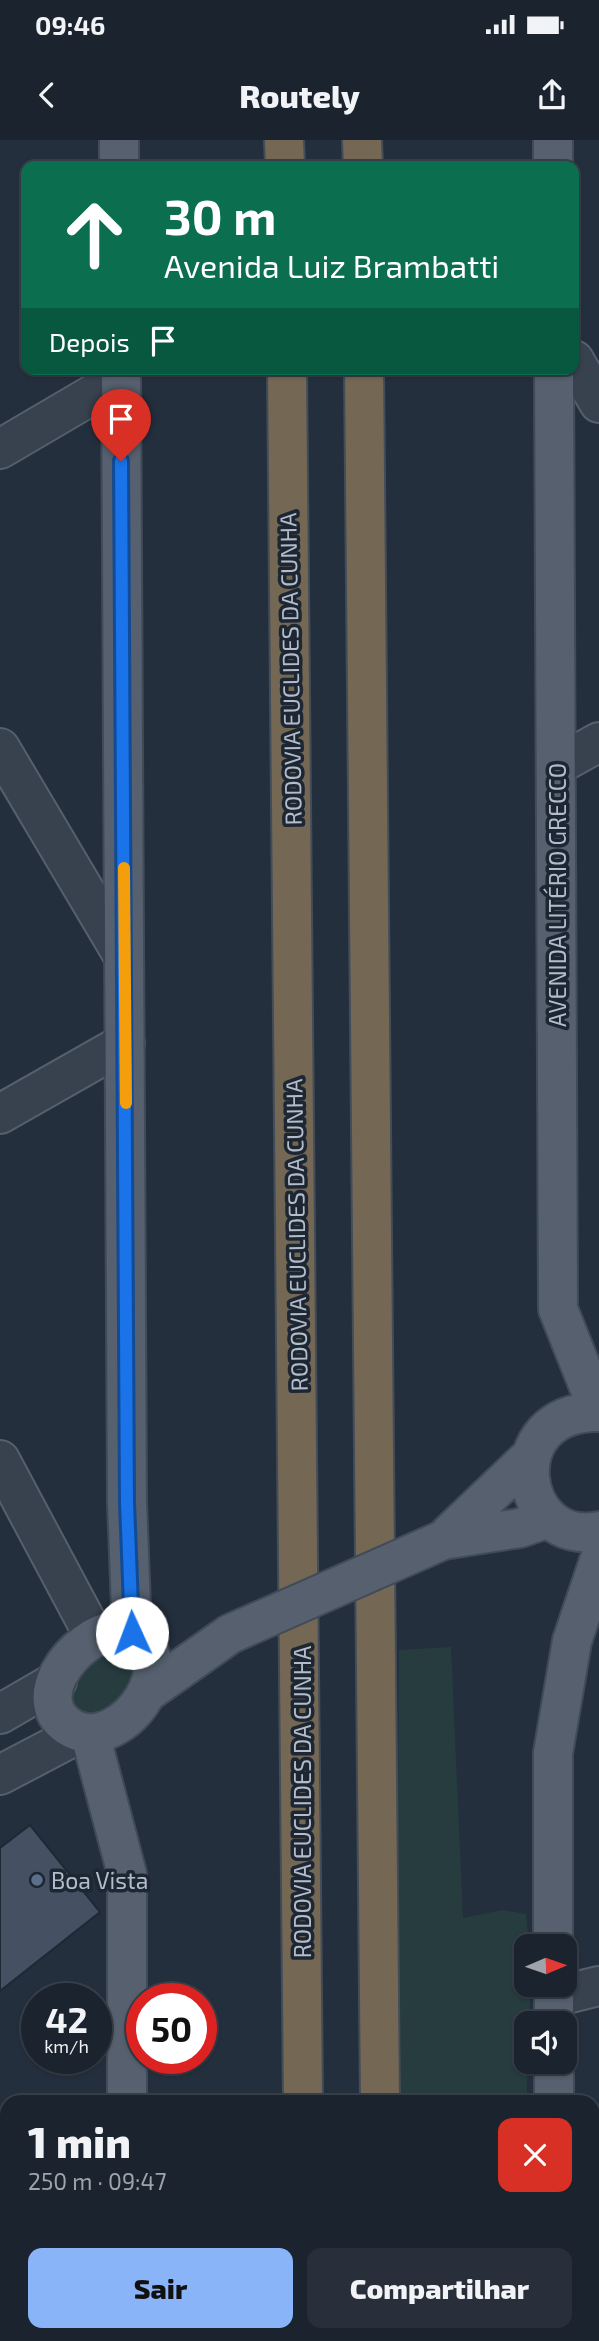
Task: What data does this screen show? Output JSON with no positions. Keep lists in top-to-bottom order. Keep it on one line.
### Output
{"streets":{"highway":["RODOVIA EUCLIDES DA CUNHA"],"main road":["AVENIDA LITÉRIO GRECCO"]},"places":["Boa Vista"],"north":"right","page":{"status":"09:46","header":"Routely","turn":["30 m","Avenida Luiz Brambatti"],"then":"Depois","speed":"42 km/h","limit":"50","heading":["1 min","250 m · 09:47"],"buttons":["Sair","Compartilhar"]}}
